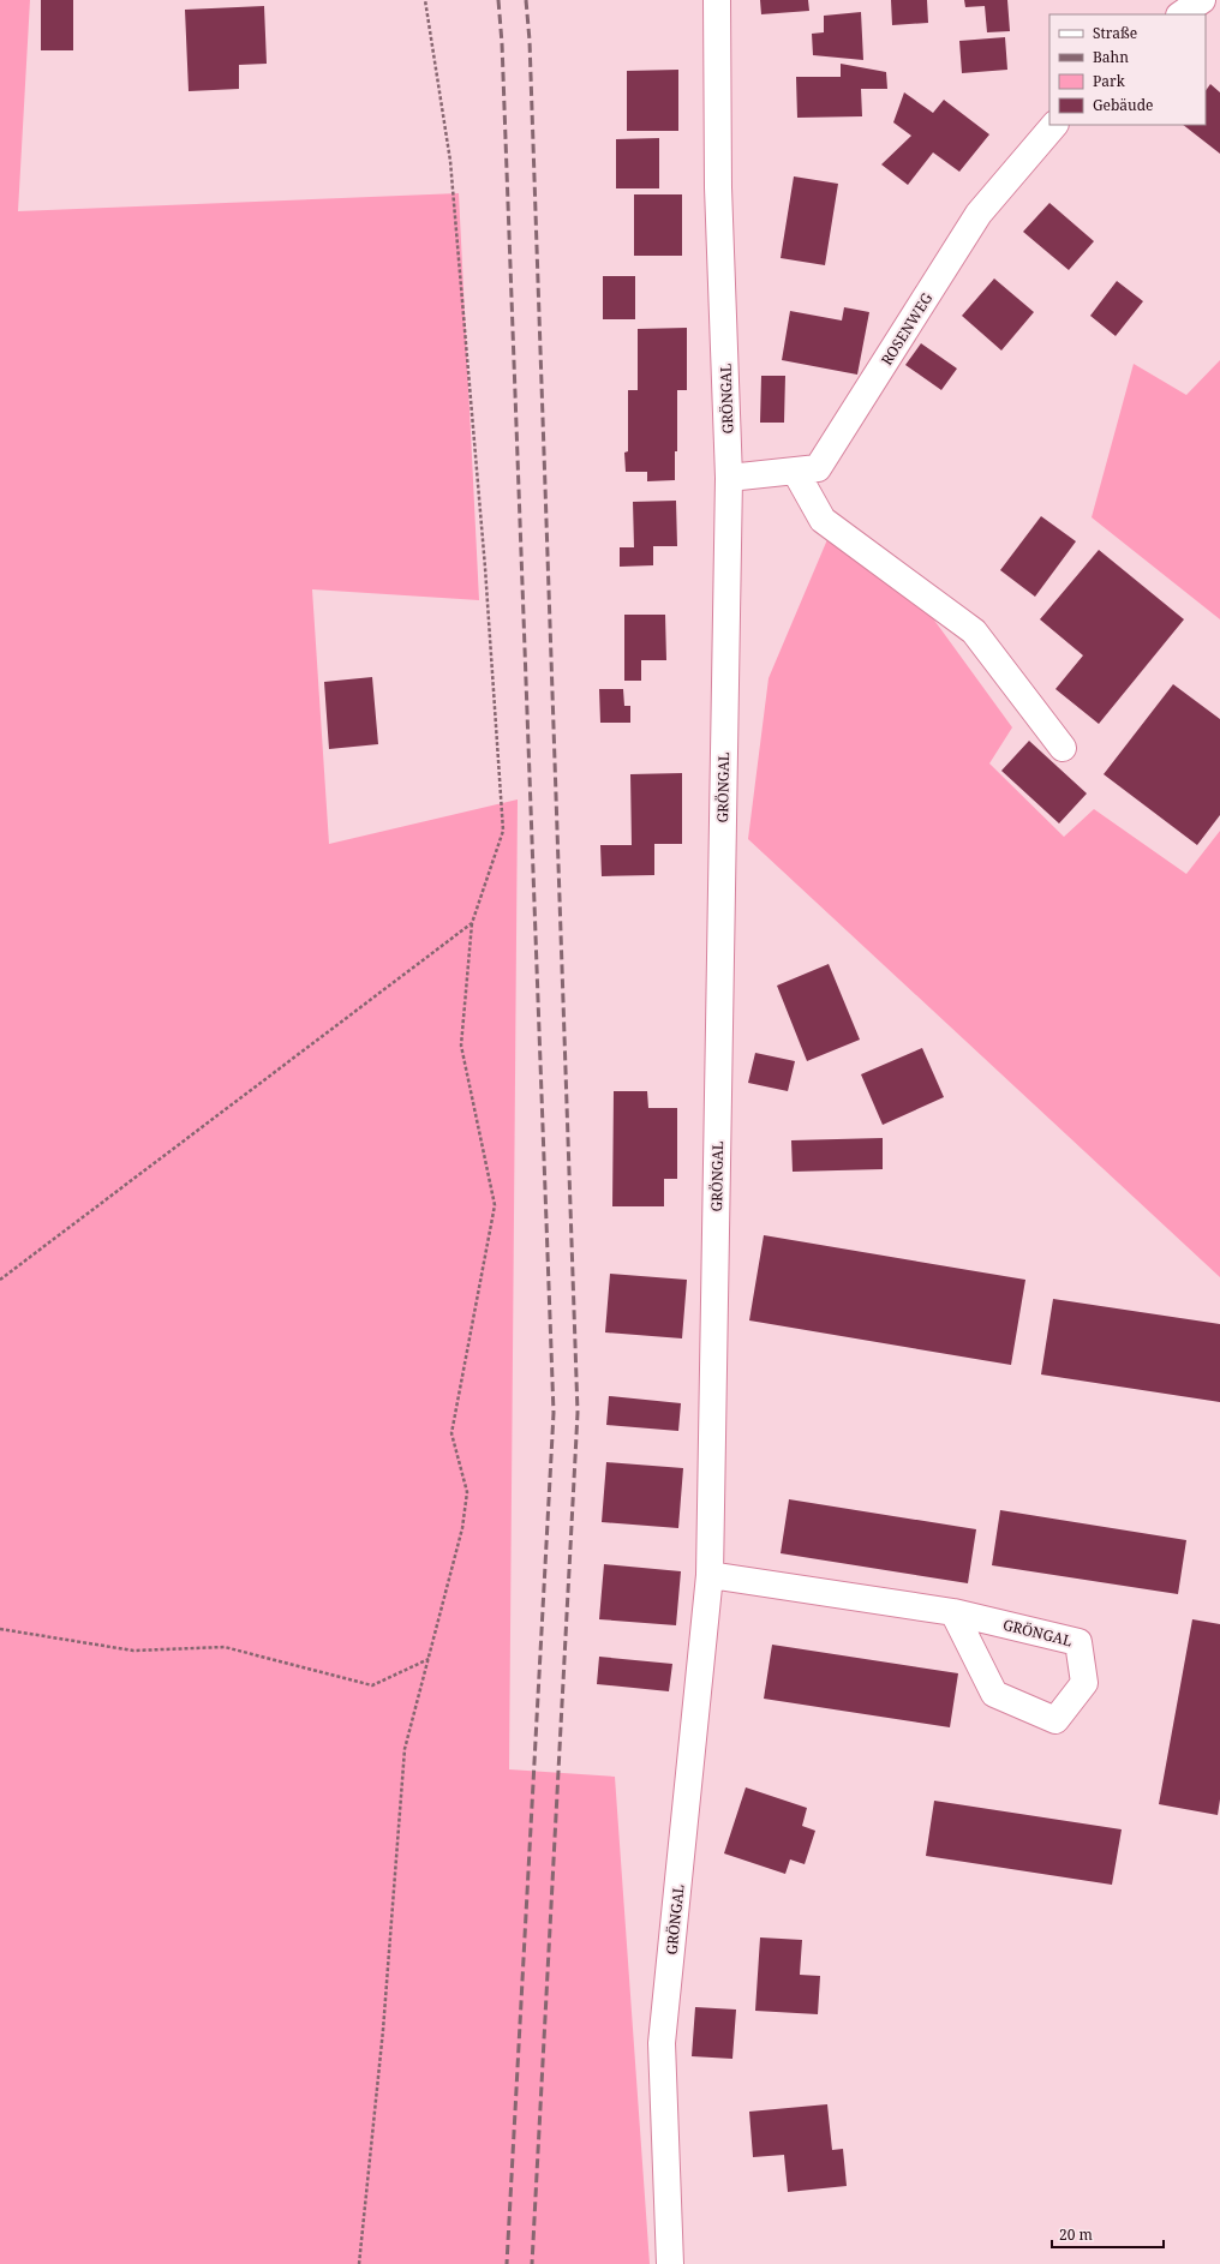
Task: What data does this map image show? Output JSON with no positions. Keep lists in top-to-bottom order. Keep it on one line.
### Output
{"streets":{"street":["ROSENWEG","GRÖNGAL"]},"crossings":[["ROSENWEG","GRÖNGAL"]],"legend":["Straße","Bahn","Park","Gebäude"],"scale_bar":"20 m"}
